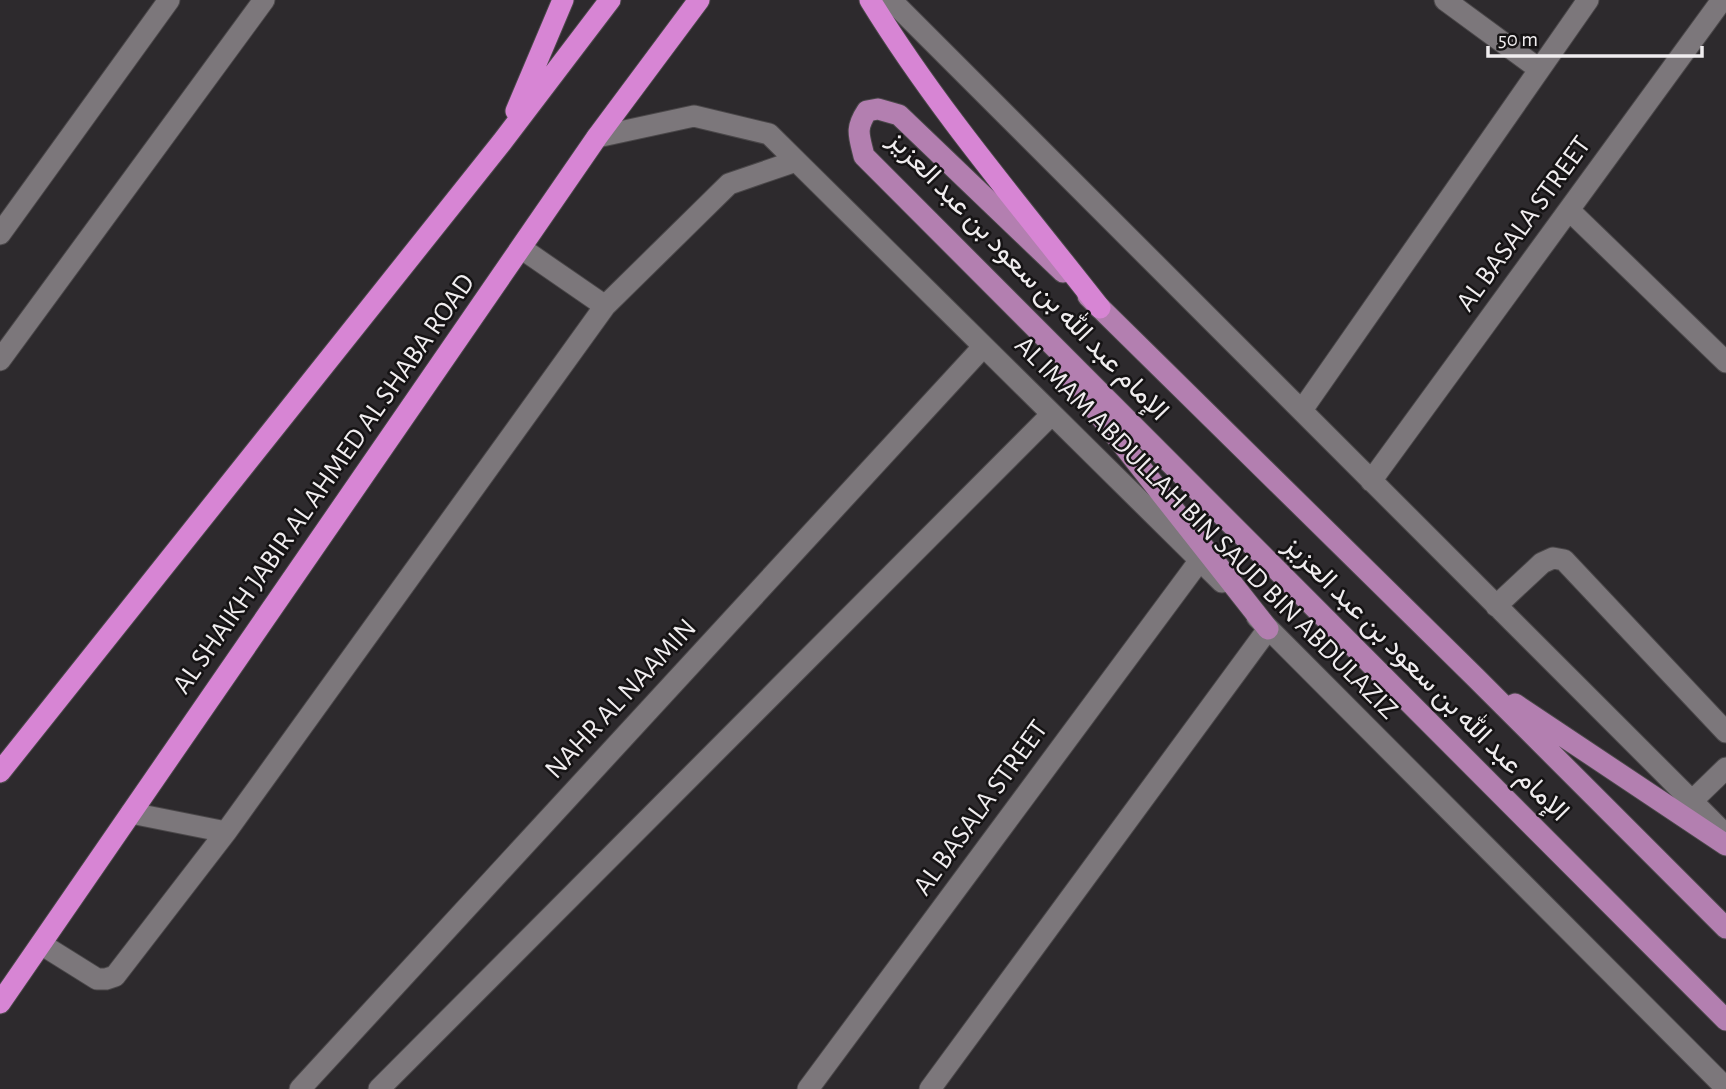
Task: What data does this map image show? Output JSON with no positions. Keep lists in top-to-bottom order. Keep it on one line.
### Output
{"streets":{"highway":["AL SHAIKH JABIR AL AHMED AL SHABA ROAD"],"main road":["الإمام عبد الله بن سعود بن عبد العزيز"],"street":["AL BASALA STREET","AL IMAM ABDULLAH BIN SAUD BIN ABDULAZIZ","NAHR AL NAAMIN"]},"crossings":[["AL BASALA STREET","AL IMAM ABDULLAH BIN SAUD BIN ABDULAZIZ"],["AL SHAIKH JABIR AL AHMED AL SHABA ROAD","AL IMAM ABDULLAH BIN SAUD BIN ABDULAZIZ"],["AL IMAM ABDULLAH BIN SAUD BIN ABDULAZIZ","NAHR AL NAAMIN"]],"scale_bar":"50 m"}
